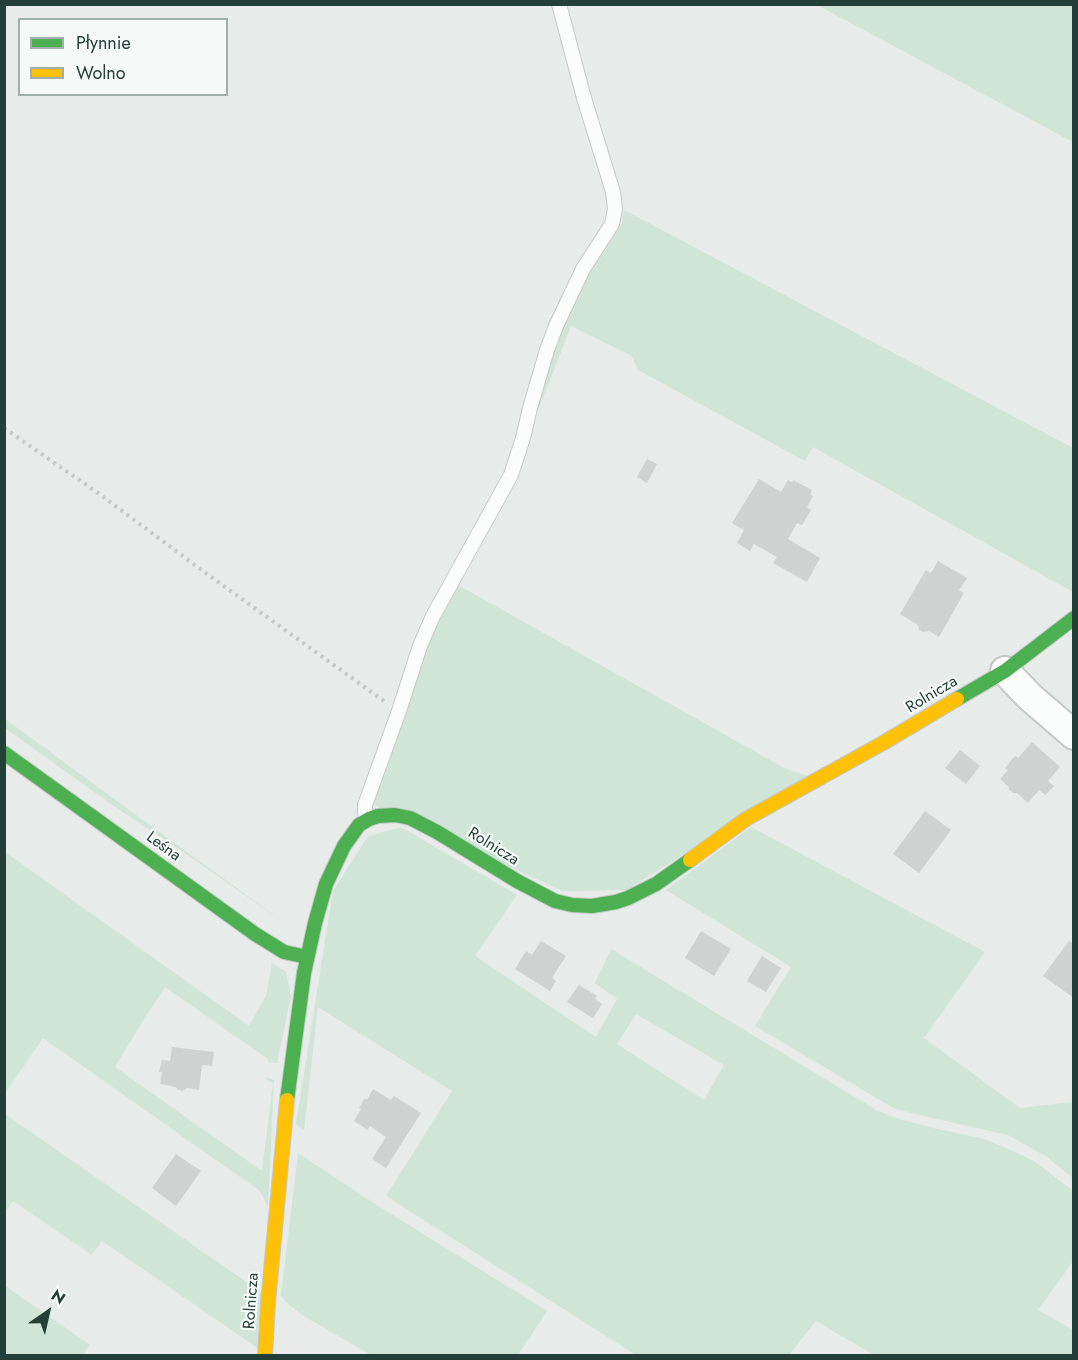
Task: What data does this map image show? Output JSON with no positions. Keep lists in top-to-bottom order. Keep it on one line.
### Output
{"streets":{"street":["Rolnicza","Leśna"]},"crossings":[["Rolnicza","Leśna"]],"legend":["Płynnie","Wolno"],"north":"top right"}
